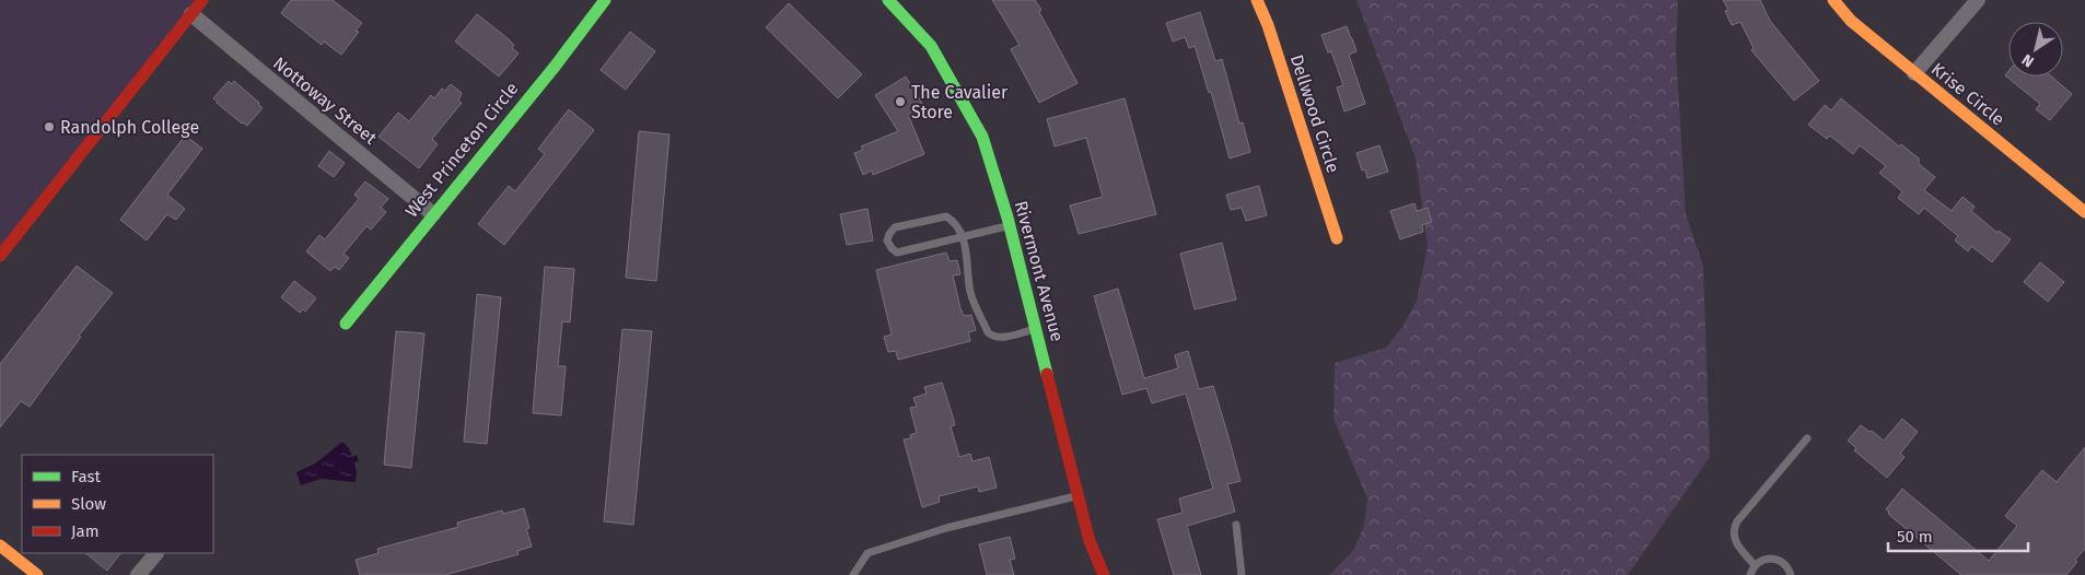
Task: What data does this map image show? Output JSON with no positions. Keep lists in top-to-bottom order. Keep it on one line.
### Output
{"streets":{"street":["Krise Circle","Nottoway Street","Dellwood Circle","West Princeton Circle","Rivermont Avenue"]},"crossings":[["Nottoway Street","West Princeton Circle"]],"places":["The Cavalier Store","Randolph College"],"legend":["Fast","Slow","Jam"],"scale_bar":"50 m","north":"bottom left"}
